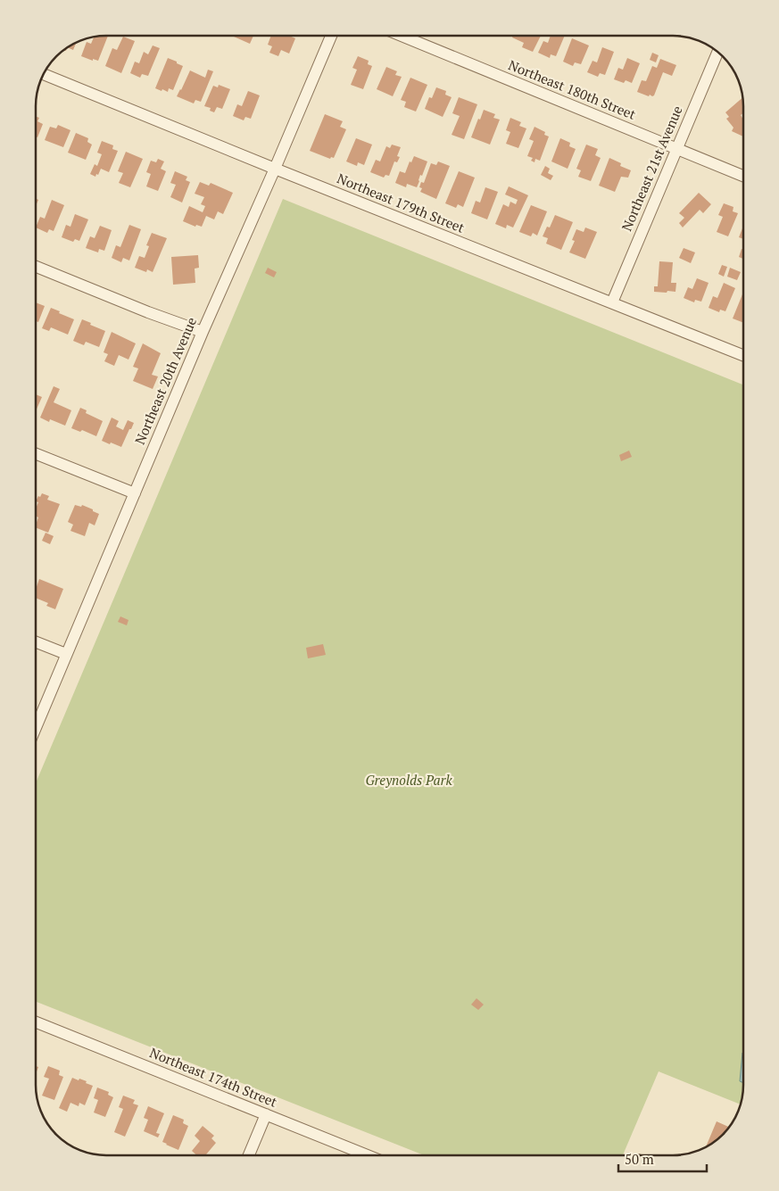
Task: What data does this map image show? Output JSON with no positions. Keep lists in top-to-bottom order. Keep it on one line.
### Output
{"streets":{"street":["Northeast 180th Street","Northeast 21st Avenue","Northeast 179th Street","Northeast 20th Avenue","Northeast 174th Street"]},"crossings":[["Northeast 180th Street","Northeast 21st Avenue"],["Northeast 21st Avenue","Northeast 179th Street"],["Northeast 179th Street","Northeast 20th Avenue"]],"parks":["Greynolds Park"],"scale_bar":"50 m"}
